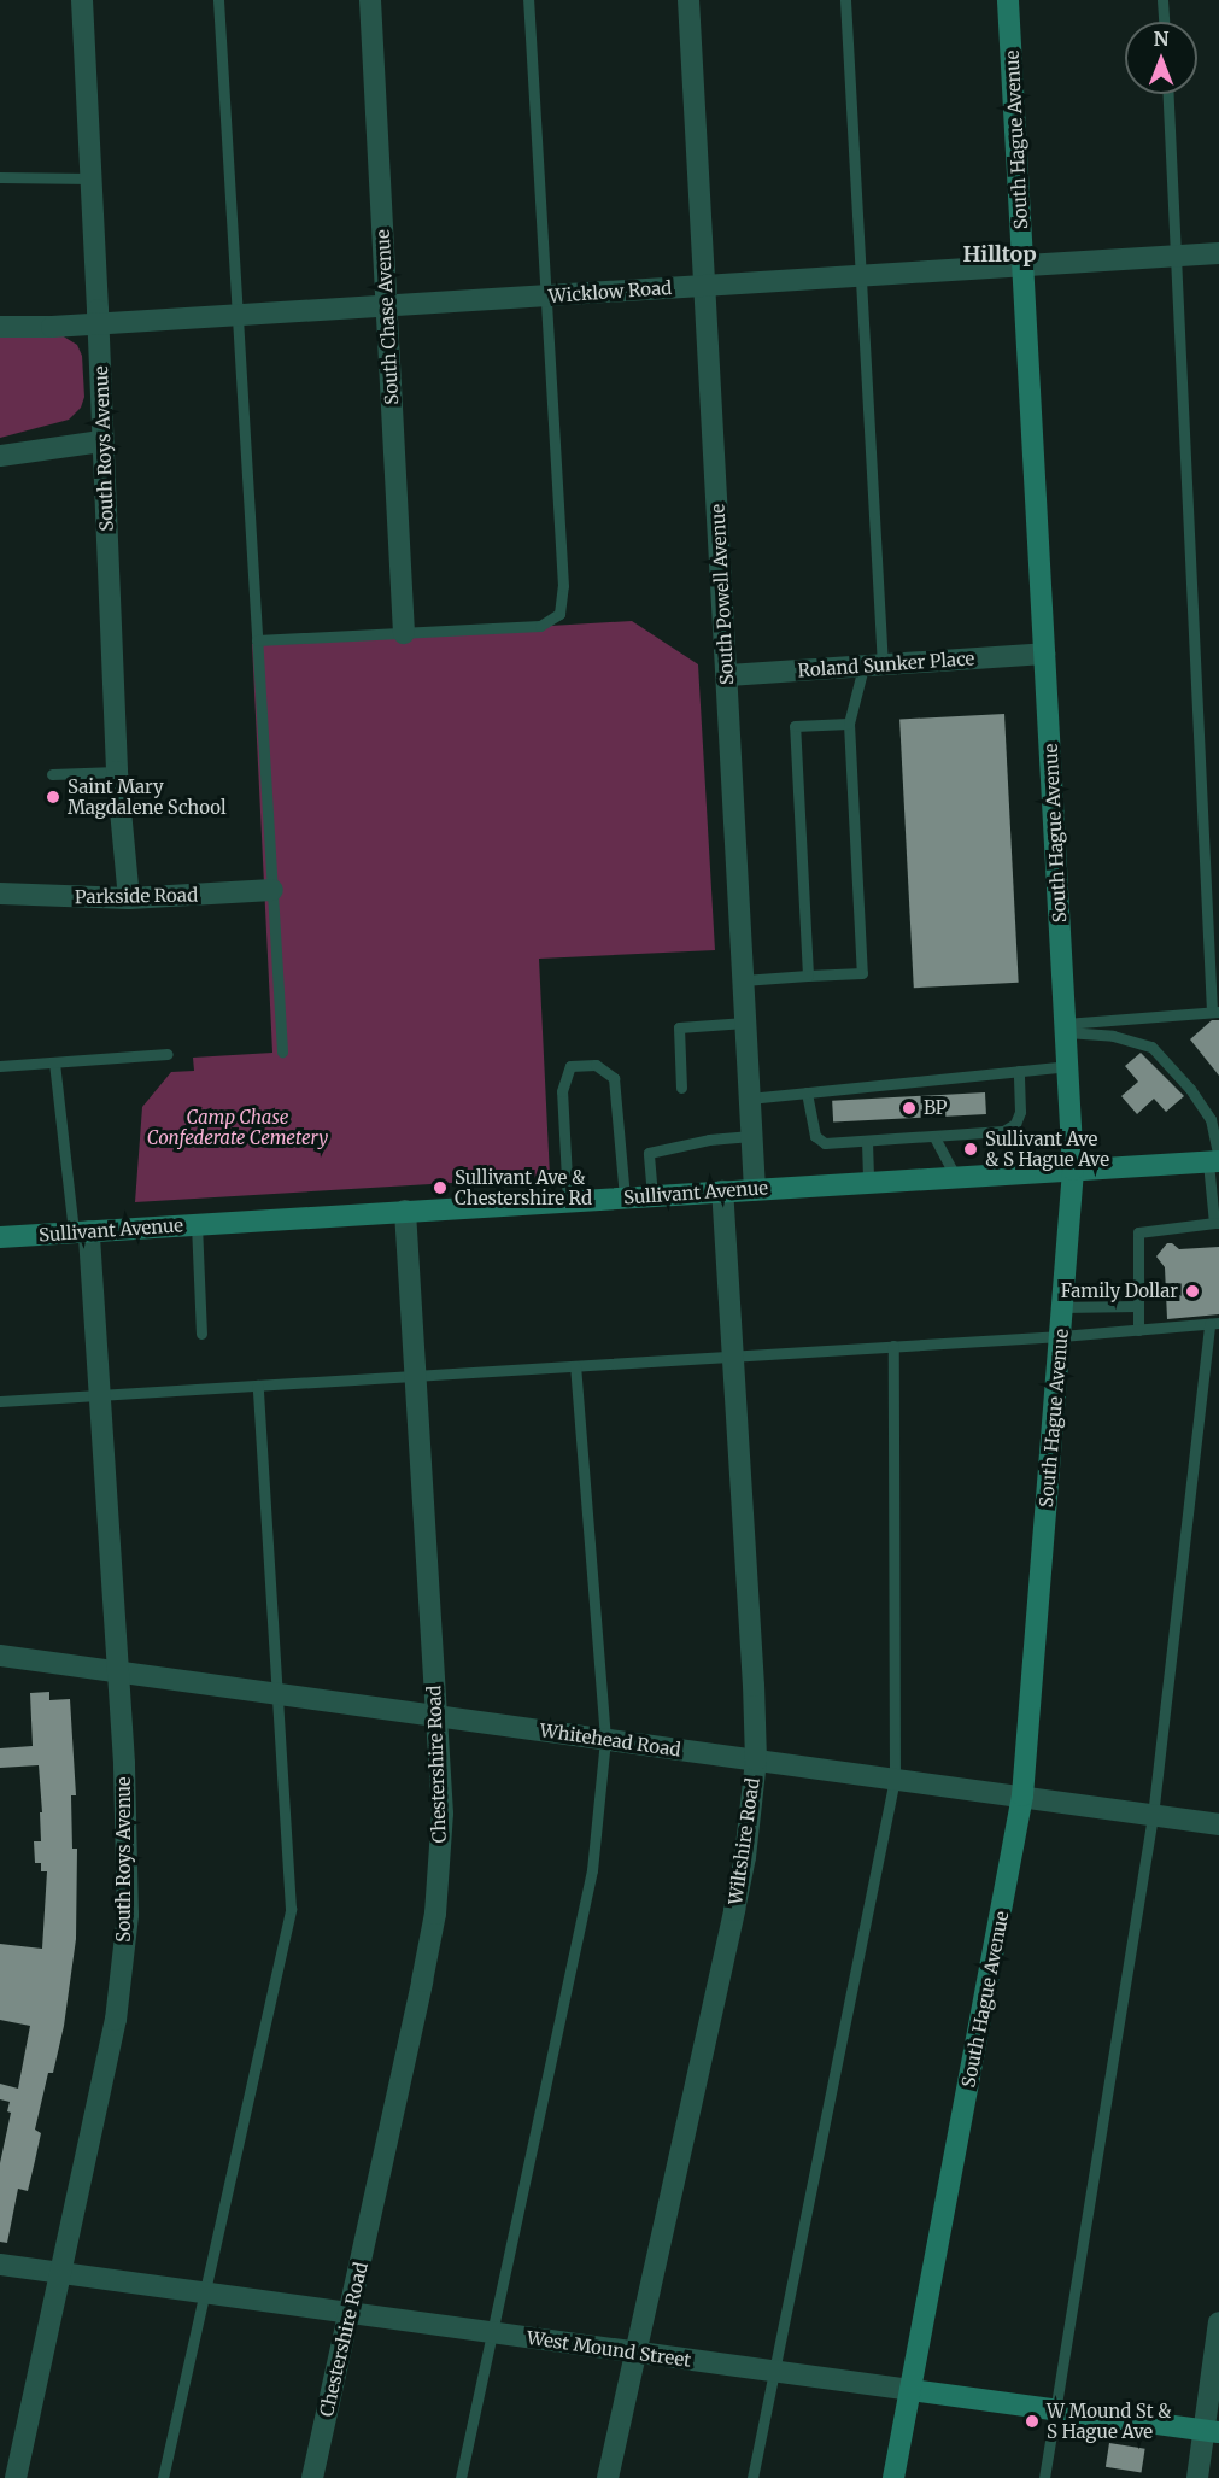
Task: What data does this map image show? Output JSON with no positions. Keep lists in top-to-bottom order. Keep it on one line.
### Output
{"streets":{"main road":["South Hague Avenue","Sullivant Avenue","West Mound Street"],"street":["Wicklow Road","South Chase Avenue","South Roys Avenue","South Powell Avenue","Roland Sunker Place","Parkside Road","Whitehead Road","Chestershire Road","Wiltshire Road"]},"crossings":[["South Hague Avenue","Wicklow Road"],["South Hague Avenue","Roland Sunker Place"],["South Hague Avenue","Sullivant Avenue"],["South Hague Avenue","Whitehead Road"],["South Hague Avenue","West Mound Street"],["Wicklow Road","South Chase Avenue"],["Wicklow Road","South Roys Avenue"],["Wicklow Road","South Powell Avenue"],["South Roys Avenue","Parkside Road"],["South Roys Avenue","Sullivant Avenue"],["South Roys Avenue","Whitehead Road"],["South Roys Avenue","West Mound Street"],["South Powell Avenue","Roland Sunker Place"],["South Powell Avenue","Sullivant Avenue"],["Sullivant Avenue","Chestershire Road"],["Sullivant Avenue","Wiltshire Road"],["Whitehead Road","Chestershire Road"],["Whitehead Road","Wiltshire Road"],["Chestershire Road","West Mound Street"],["Wiltshire Road","West Mound Street"]],"districts":["Hilltop"],"parks":["Camp Chase Confederate Cemetery"],"places":["Saint Mary Magdalene School","BP","Sullivant Ave & S Hague Ave","Sullivant Ave & Chestershire Rd","Family Dollar","W Mound St & S Hague Ave"],"north":"top"}
